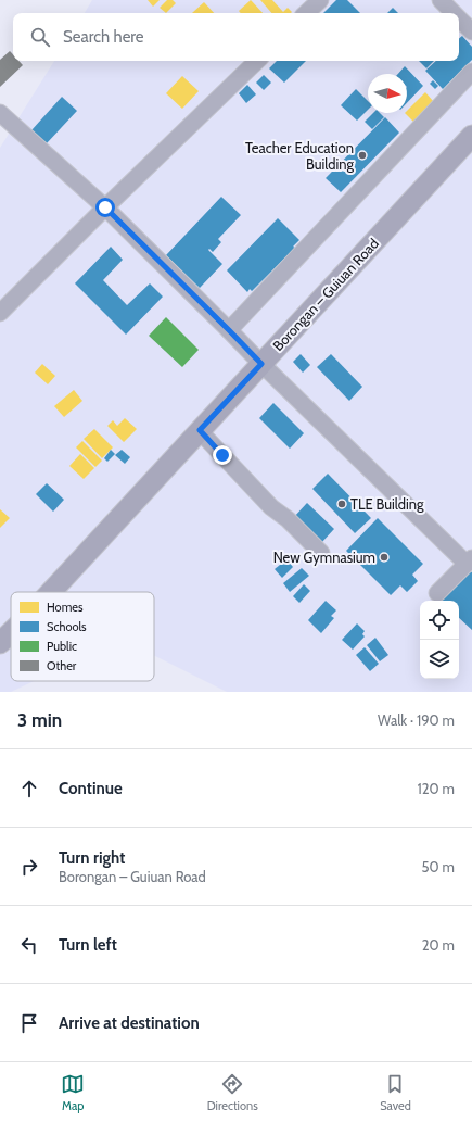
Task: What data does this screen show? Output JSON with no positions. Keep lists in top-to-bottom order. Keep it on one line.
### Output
{"streets":{"main road":["Borongan – Guiuan Road"]},"places":["Teacher Education Building","TLE Building","New Gymnasium"],"legend":["Homes","Schools","Public","Other"],"north":"right","page":{"search":"Search here","heading":["3 min","Walk · 190 m"],"list":[["Continue","120 m"],["Turn right","Borongan – Guiuan Road","50 m"],["Turn left","20 m"],"Arrive at destination"],"nav":["Map","Directions","Saved"]}}
